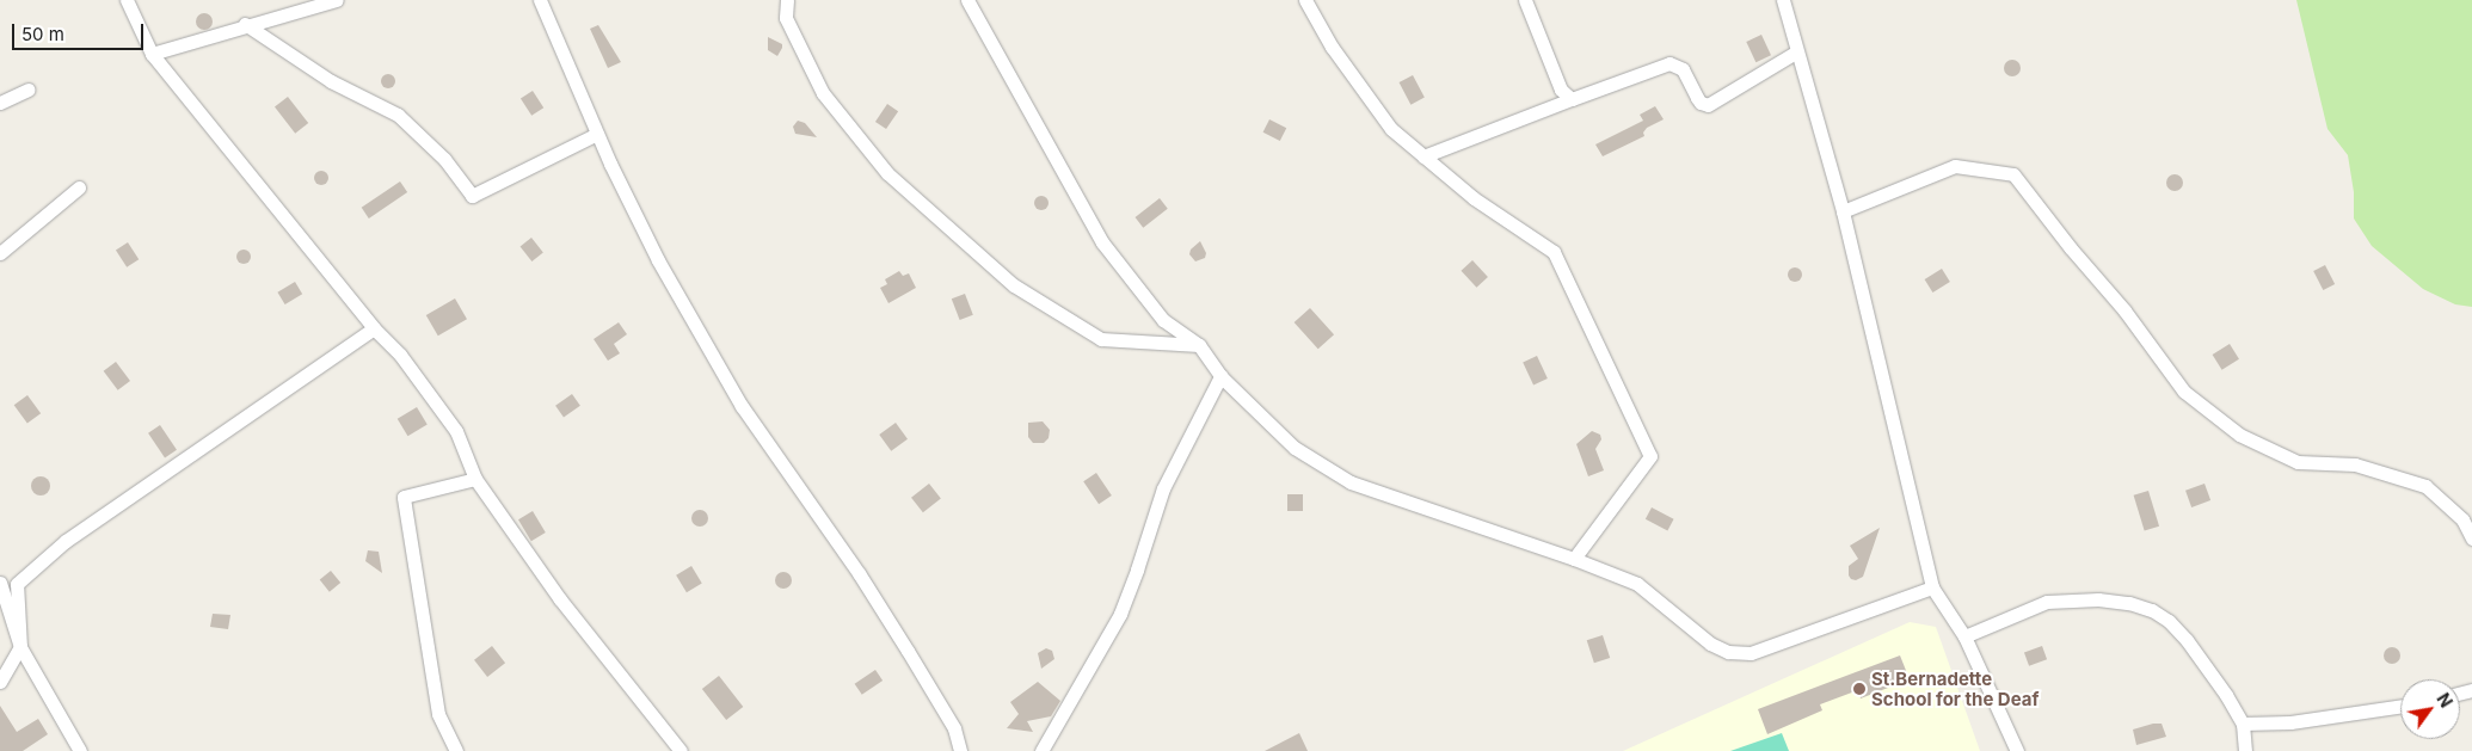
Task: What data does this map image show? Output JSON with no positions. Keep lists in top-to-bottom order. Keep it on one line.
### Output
{"places":["St.Bernadette School for the Deaf"],"scale_bar":"50 m","north":"top right"}
